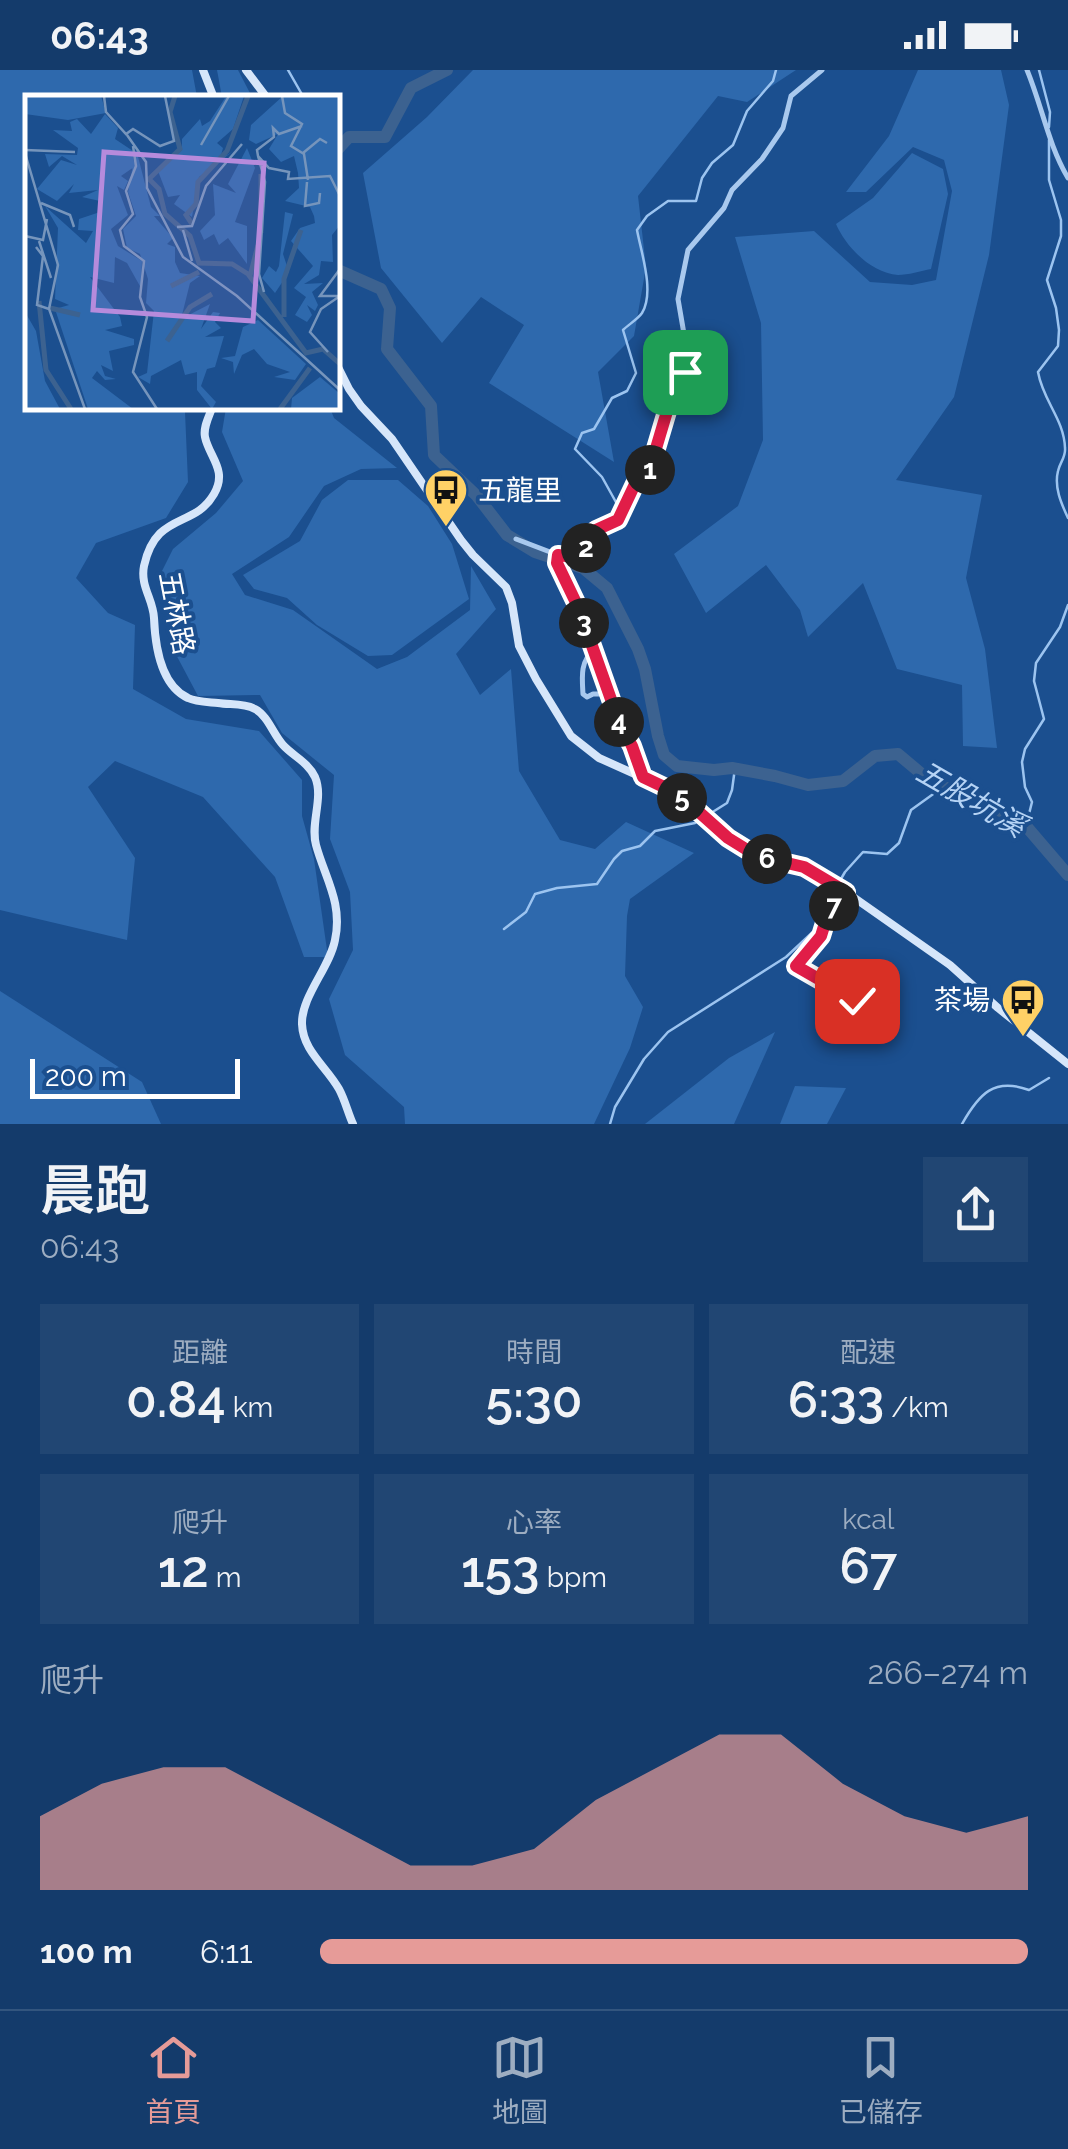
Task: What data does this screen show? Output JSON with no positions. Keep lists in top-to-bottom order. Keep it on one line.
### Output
{"streets":{"main road":["五林路"]},"water":["五股坑溪"],"places":{"bus stop":["五龍里","茶場"]},"scale_bar":"200 m","page":{"status":"06:43","pins":["1","2","3","4","5","6","7"],"scale":"200 m","heading":["晨跑","06:43"],"stats":[["距離","0.84 km"],["時間","5:30"],["配速","6:33 /km"],["爬升","12 m"],["心率","153 bpm"],["kcal","67"]],"chart":["爬升","266–274 m"],"list":[{"name":"100 m","note":"6:11"}],"tabs":["首頁","地圖","已儲存"]}}
